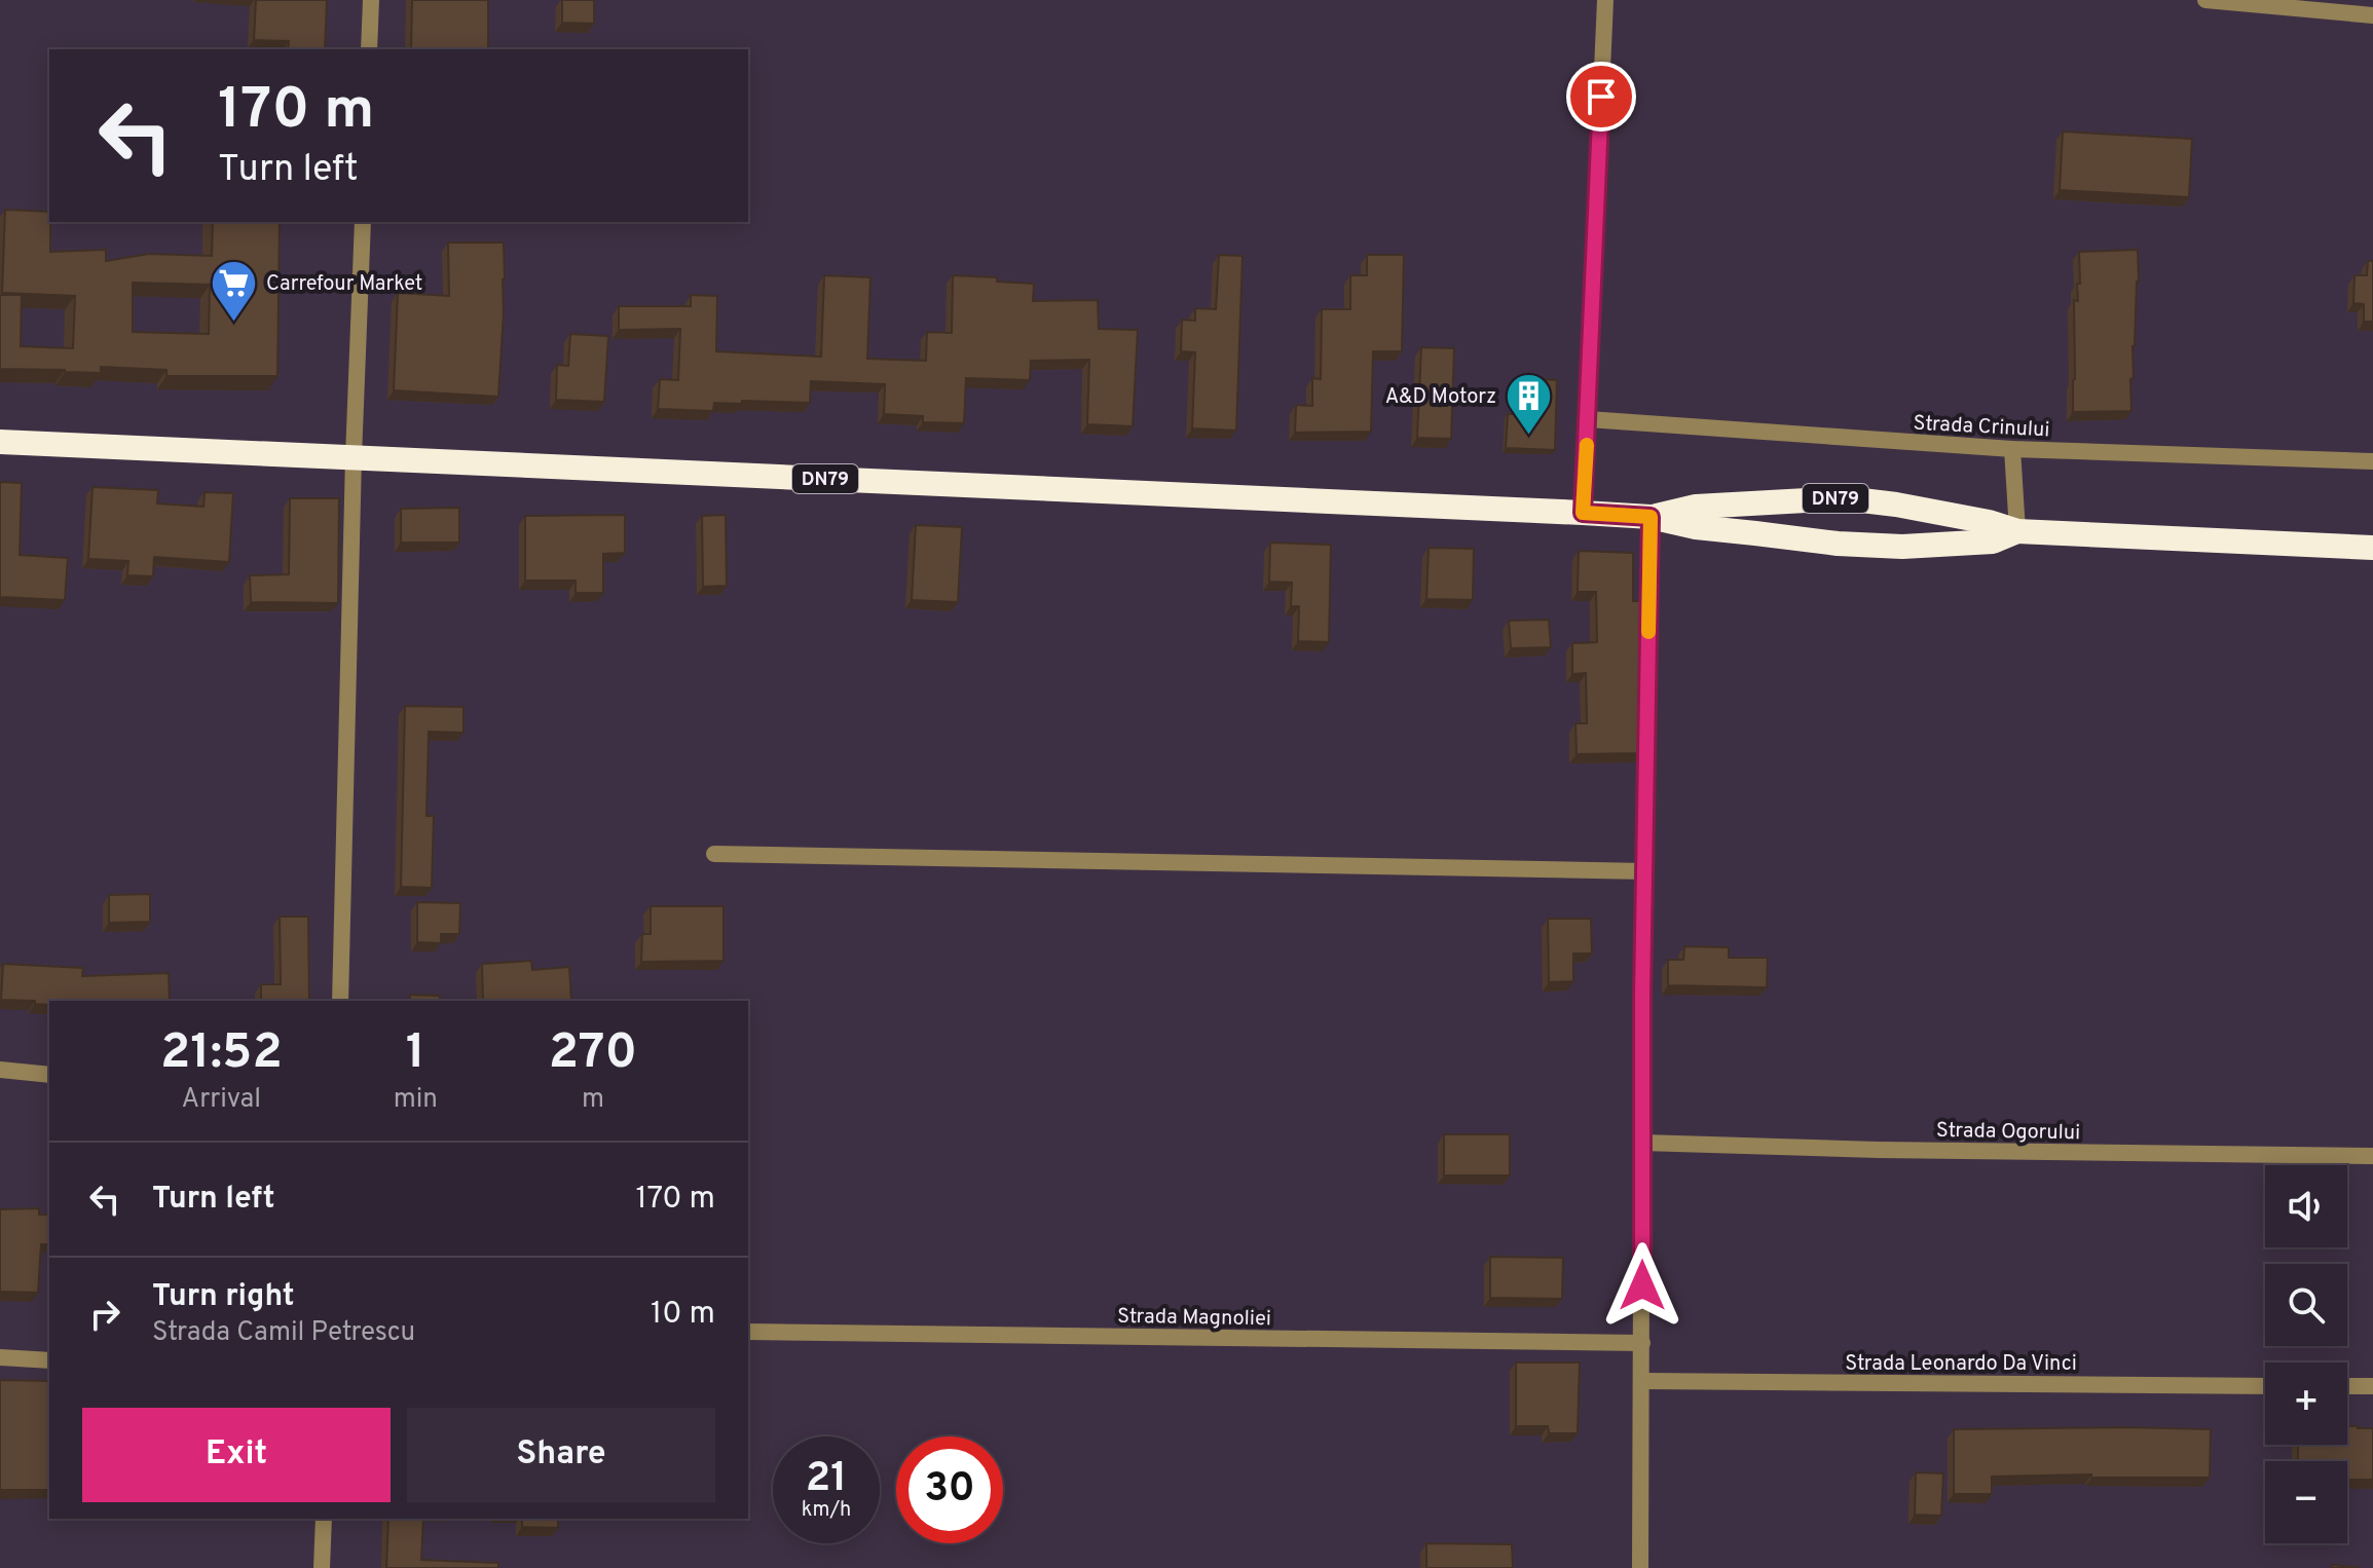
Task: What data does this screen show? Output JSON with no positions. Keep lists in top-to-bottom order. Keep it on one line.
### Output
{"streets":{"highway":["DN79"],"street":["Strada Crinului","Strada Ogorului","Strada Magnoliei","Strada Leonardo Da Vinci"]},"places":{"supermarket":["Carrefour Market"],"building":["A&D Motorz"]},"page":{"turn":["170 m","Turn left"],"eta":["21:52","Arrival","1","min","270","m"],"list":[{"name":"Turn left","value":"170 m"},{"name":"Turn right","note":"Strada Camil Petrescu","value":"10 m"}],"map_buttons":["+","−"],"buttons":["Exit","Share"],"speed":"21 km/h","limit":"30"}}
